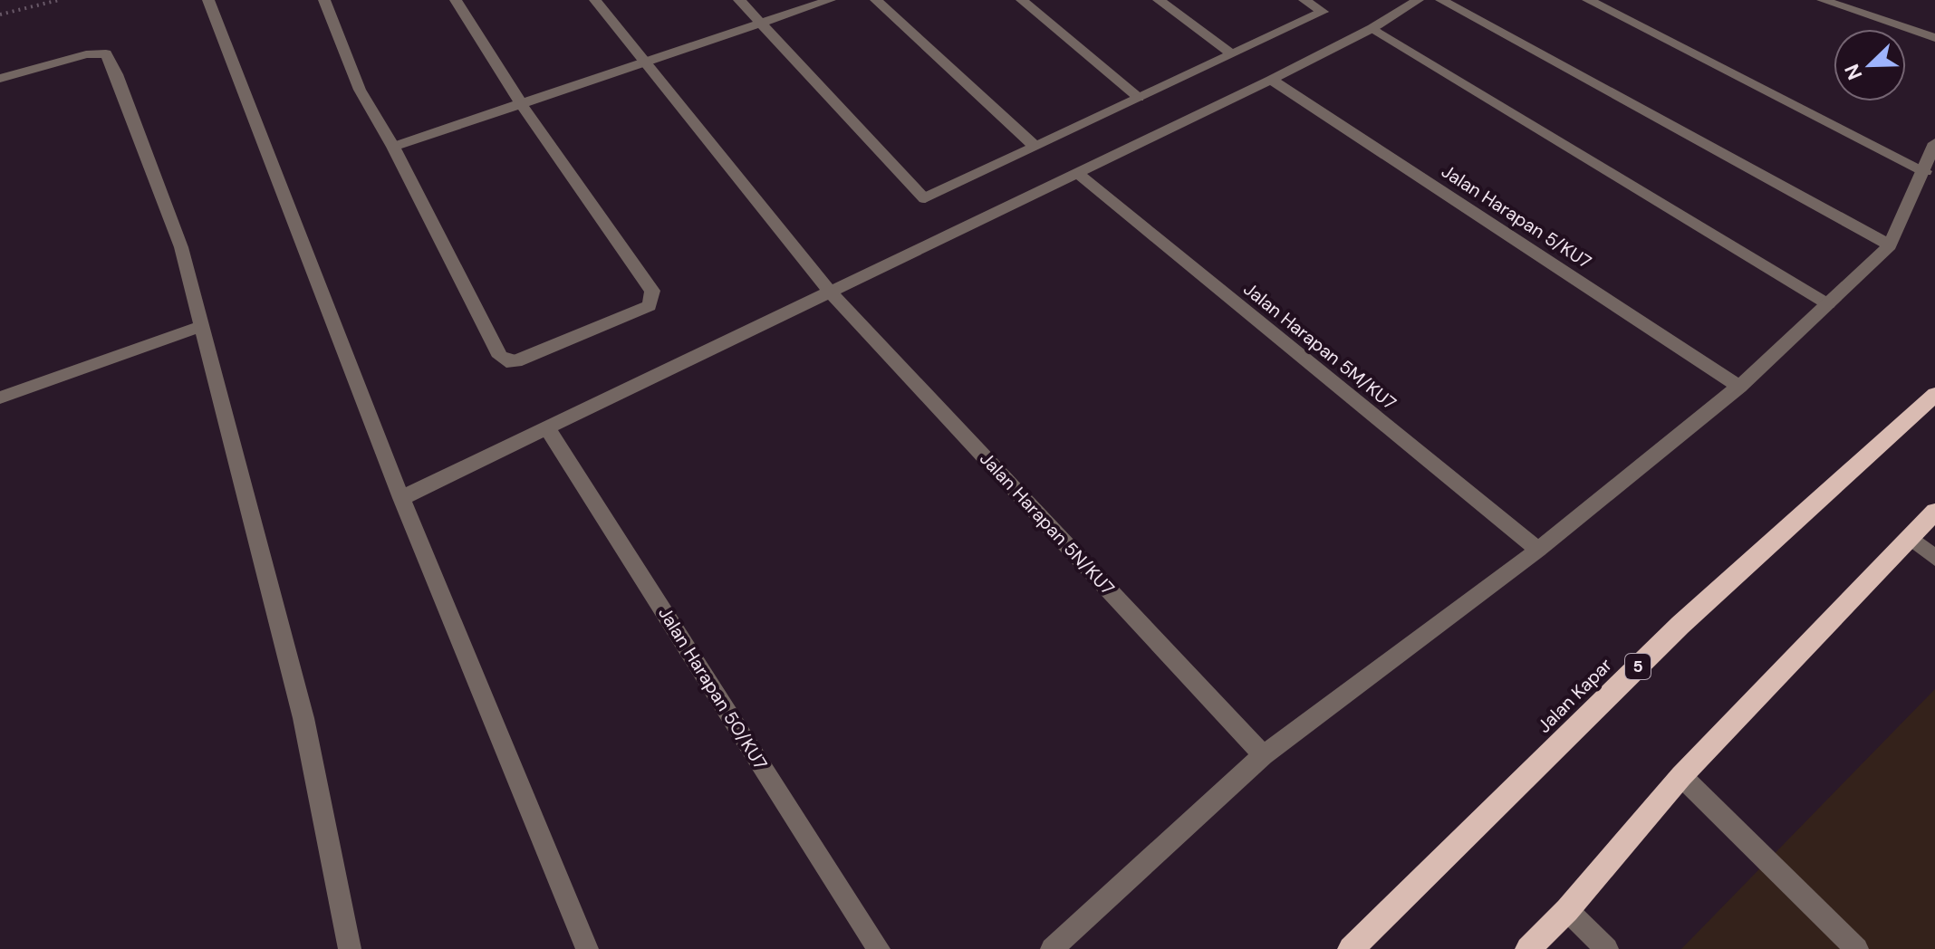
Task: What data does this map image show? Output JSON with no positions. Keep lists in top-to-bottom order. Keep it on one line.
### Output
{"streets":{"highway":["5","Jalan Kapar"],"street":["Jalan Harapan 5/KU7","Jalan Harapan 5M/KU7","Jalan Harapan 5N/KU7","Jalan Harapan 5O/KU7"]},"north":"bottom left"}
